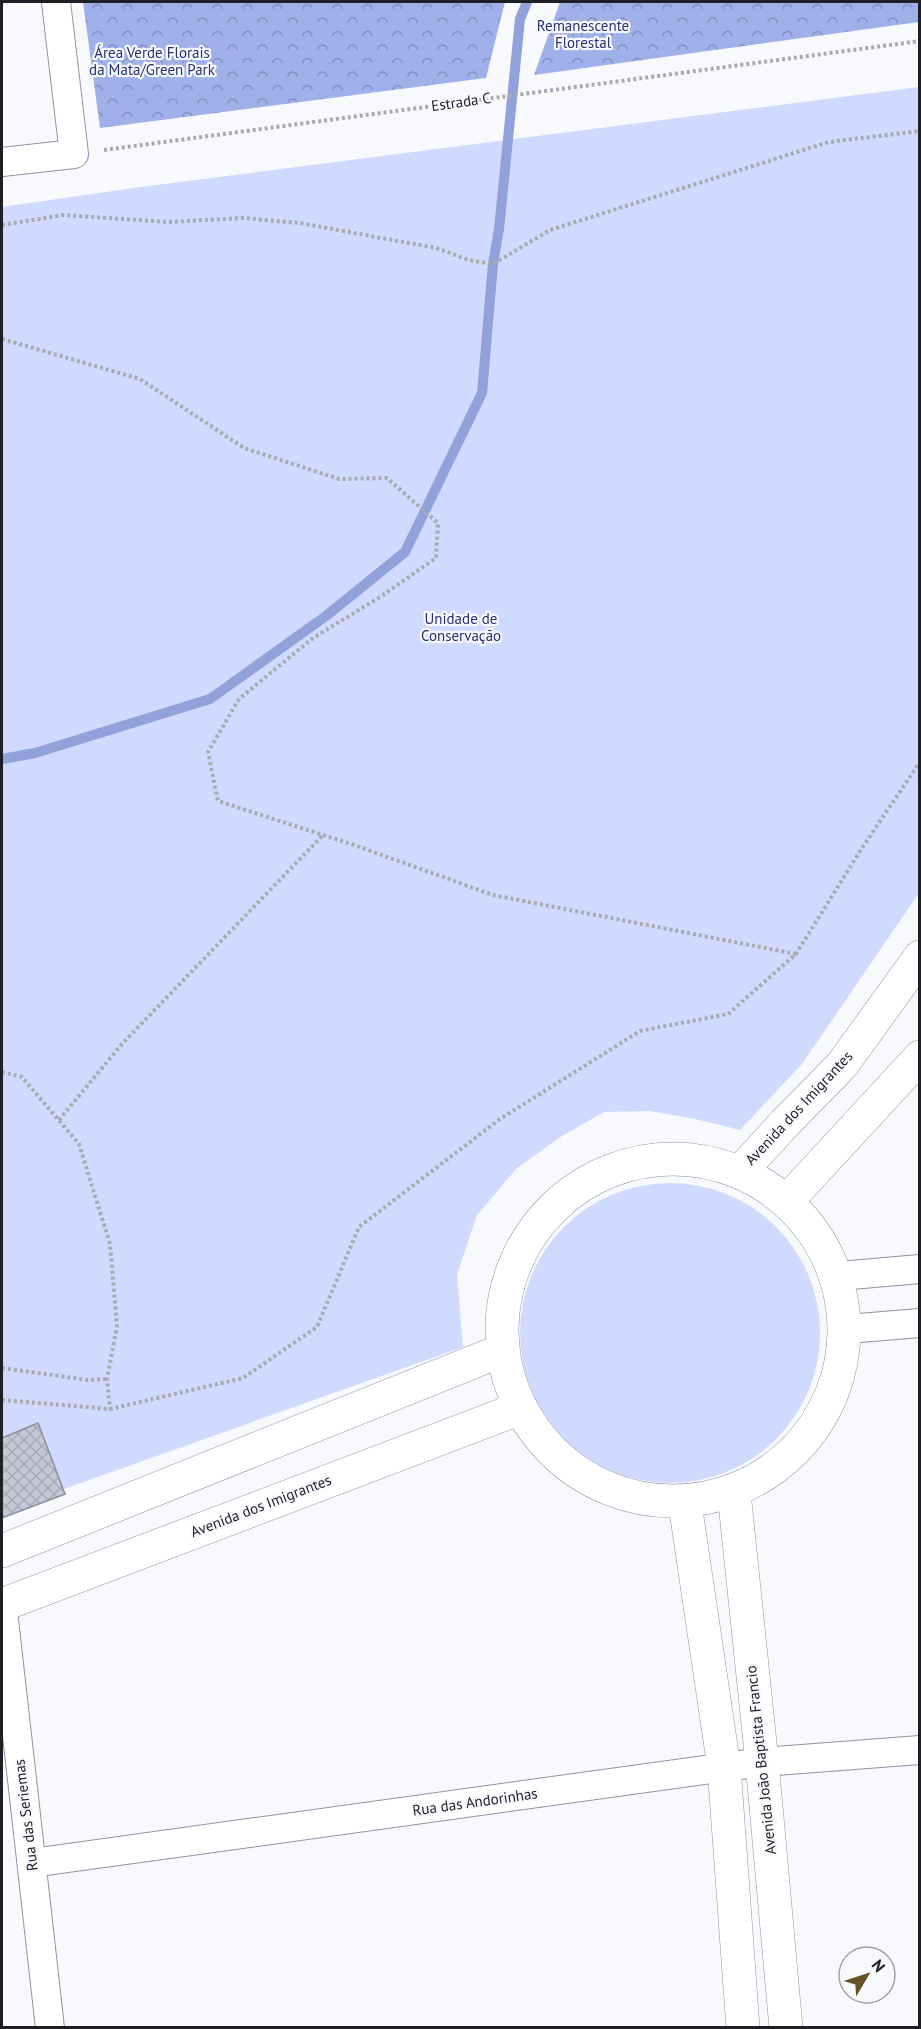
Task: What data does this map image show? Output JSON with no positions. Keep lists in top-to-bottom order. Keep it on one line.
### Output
{"streets":{"street":["Avenida dos Imigrantes","Avenida João Baptista Francio","Rua das Andorinhas","Rua das Seriemas"],"path":["Estrada C"]},"crossings":[["Avenida dos Imigrantes","Avenida João Baptista Francio"],["Avenida dos Imigrantes","Rua das Seriemas"],["Avenida João Baptista Francio","Rua das Andorinhas"],["Rua das Andorinhas","Rua das Seriemas"]],"parks":["Remanescente Florestal","Área Verde Florais da Mata/Green Park","Unidade de Conservação"],"north":"top right"}
